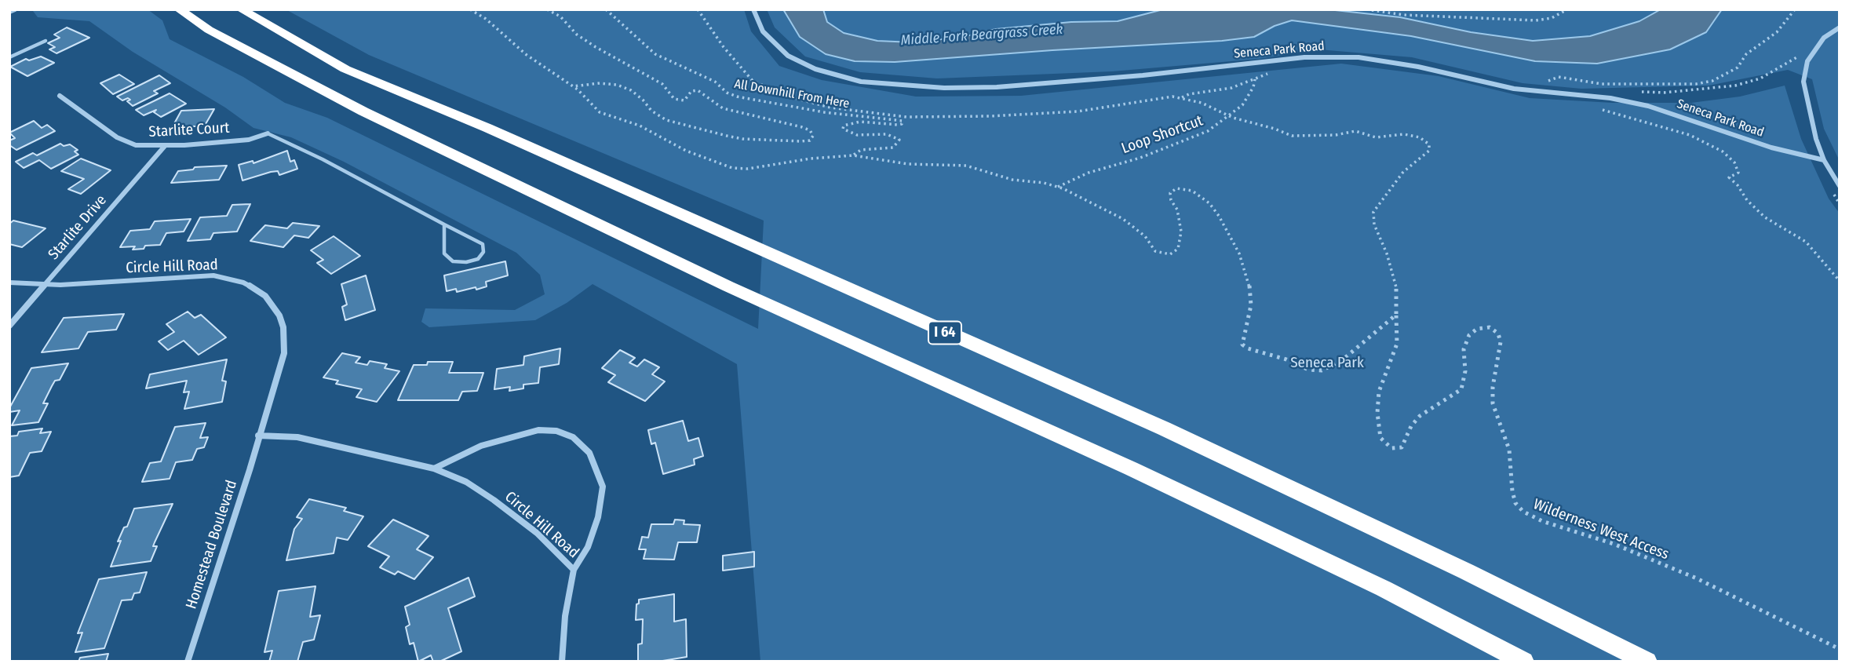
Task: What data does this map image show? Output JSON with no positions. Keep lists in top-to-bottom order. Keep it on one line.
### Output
{"streets":{"highway":["I 64"],"street":["Seneca Park Road","Starlite Court","Starlite Drive","Circle Hill Road","Homestead Boulevard"],"path":["All Downhill From Here","Loop Shortcut","Wilderness West Access"]},"crossings":[["Starlite Court","Starlite Drive"],["Starlite Drive","Circle Hill Road"],["Circle Hill Road","Homestead Boulevard"]],"water":["Middle Fork Beargrass Creek"],"parks":["Seneca Park"]}
